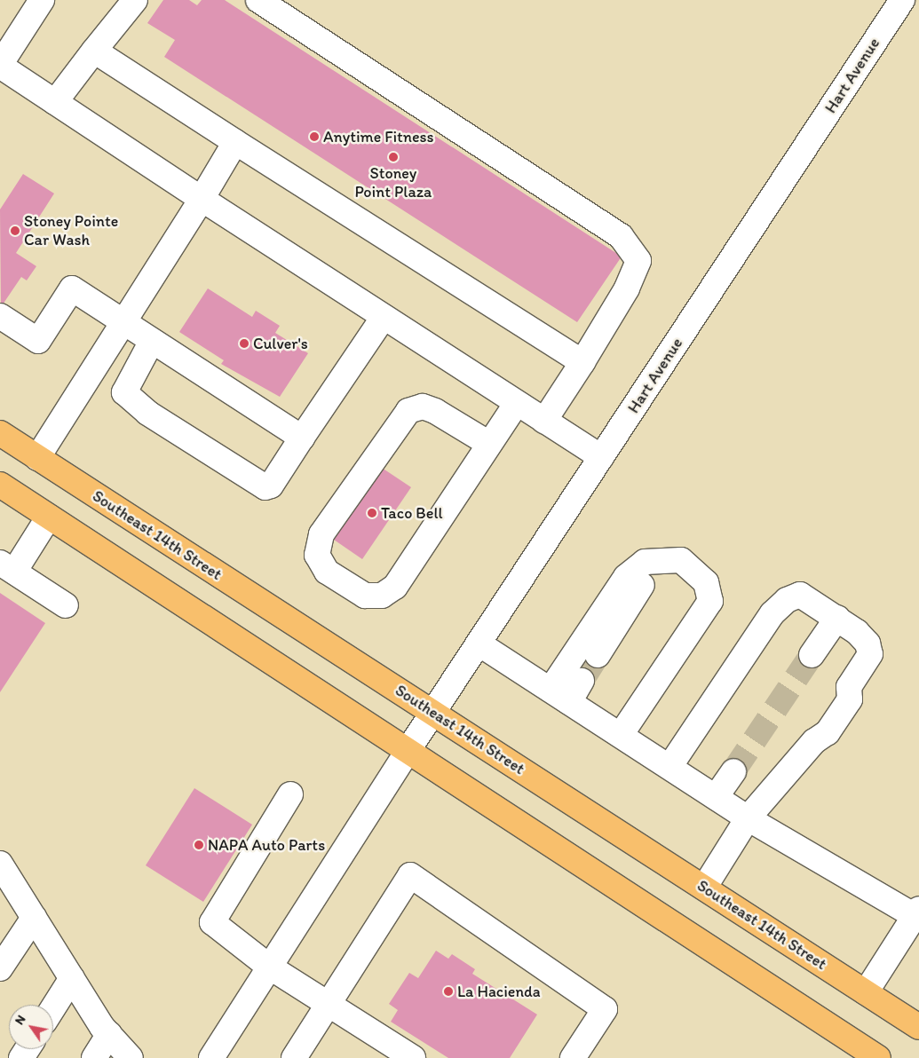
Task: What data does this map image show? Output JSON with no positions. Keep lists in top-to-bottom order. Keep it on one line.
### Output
{"streets":{"main road":["Southeast 14th Street"],"street":["Hart Avenue"]},"crossings":[["Hart Avenue","Southeast 14th Street"]],"places":["Anytime Fitness","Stoney Point Plaza","Stoney Pointe Car Wash","Culver's","Taco Bell","NAPA Auto Parts","La Hacienda"],"north":"top left"}
